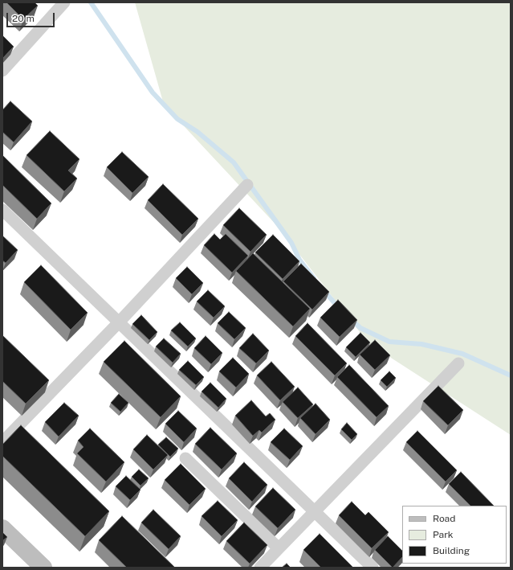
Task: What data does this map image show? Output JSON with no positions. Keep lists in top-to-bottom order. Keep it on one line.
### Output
{"legend":["Road","Park","Building"],"scale_bar":"20 m"}
